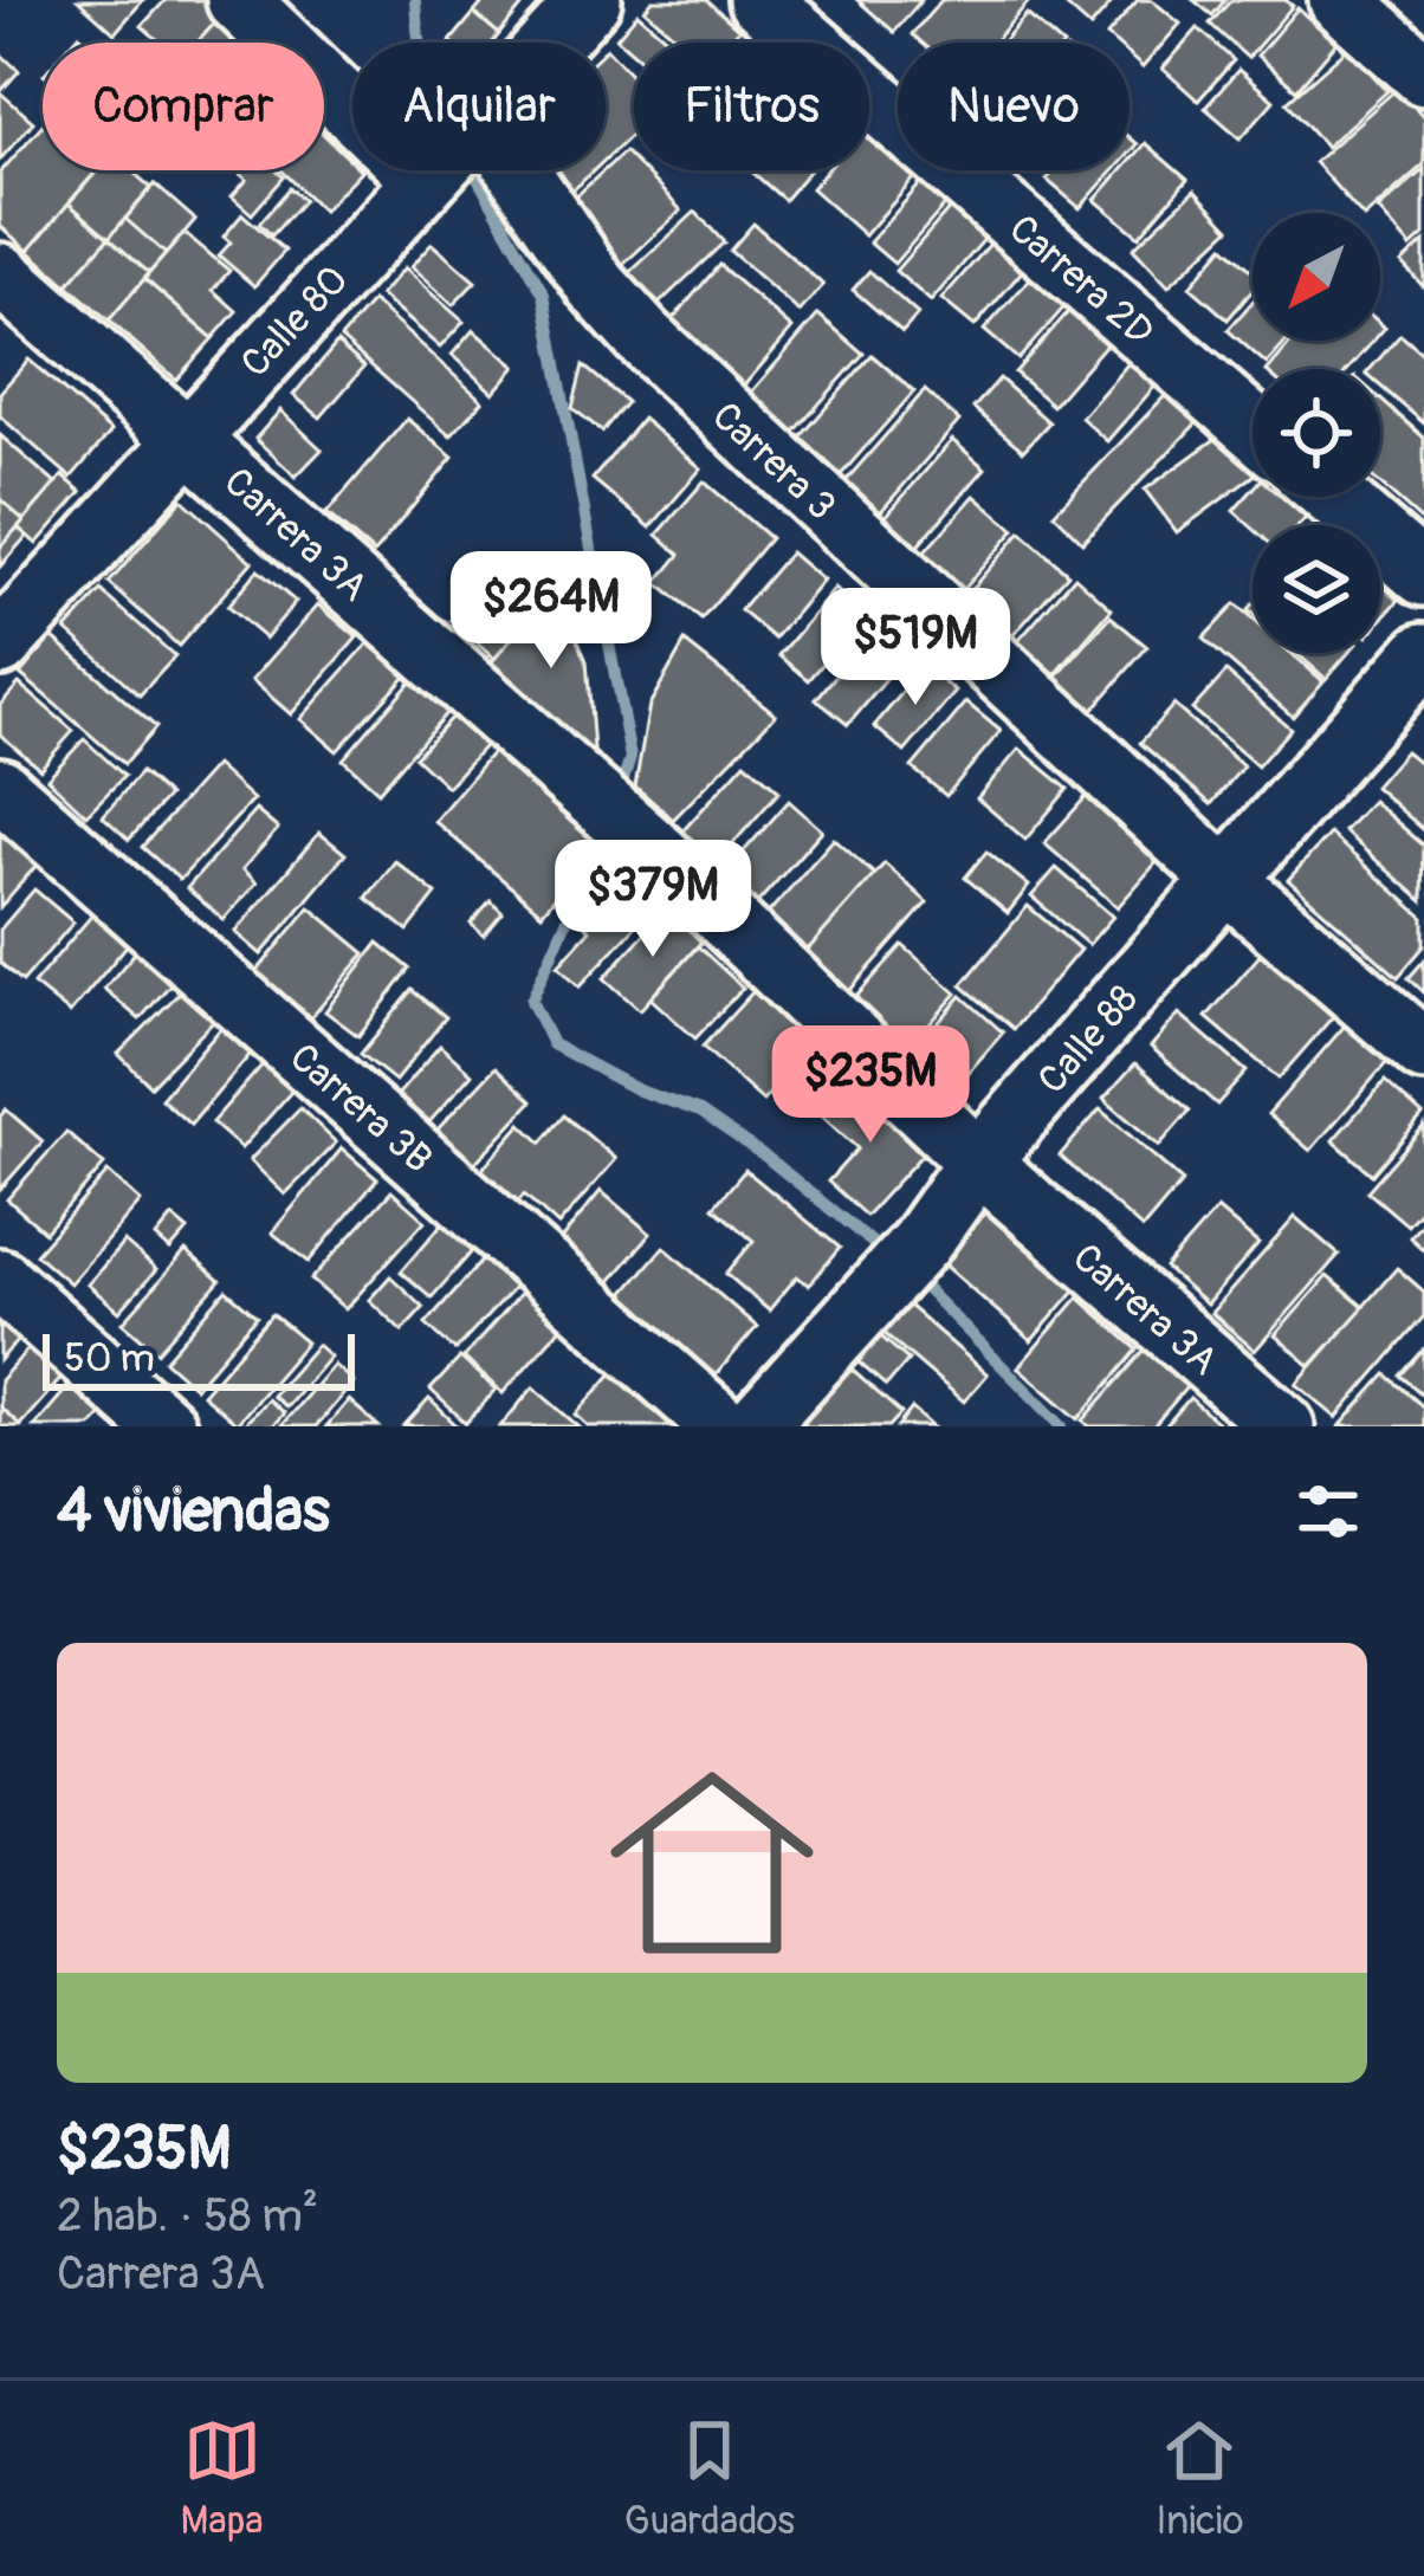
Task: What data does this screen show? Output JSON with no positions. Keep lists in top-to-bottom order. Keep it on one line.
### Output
{"streets":{"street":["Carrera 2D","Calle 80","Carrera 3","Carrera 3A","Calle 88","Carrera 3B"]},"crossings":[["Calle 80","Carrera 3A"],["Carrera 3","Calle 88"],["Carrera 3A","Calle 88"]],"scale_bar":"50 m","north":"bottom left","page":{"chip":["Comprar","Alquilar","Filtros","Nuevo"],"price":["$264M","$519M","$379M","$235M"],"scale":"50 m","heading":"4 viviendas","list":[{"name":"$235M","note":"2 hab. · 58 m² · Carrera 3A"}],"tabs":["Mapa","Guardados","Inicio"]}}
